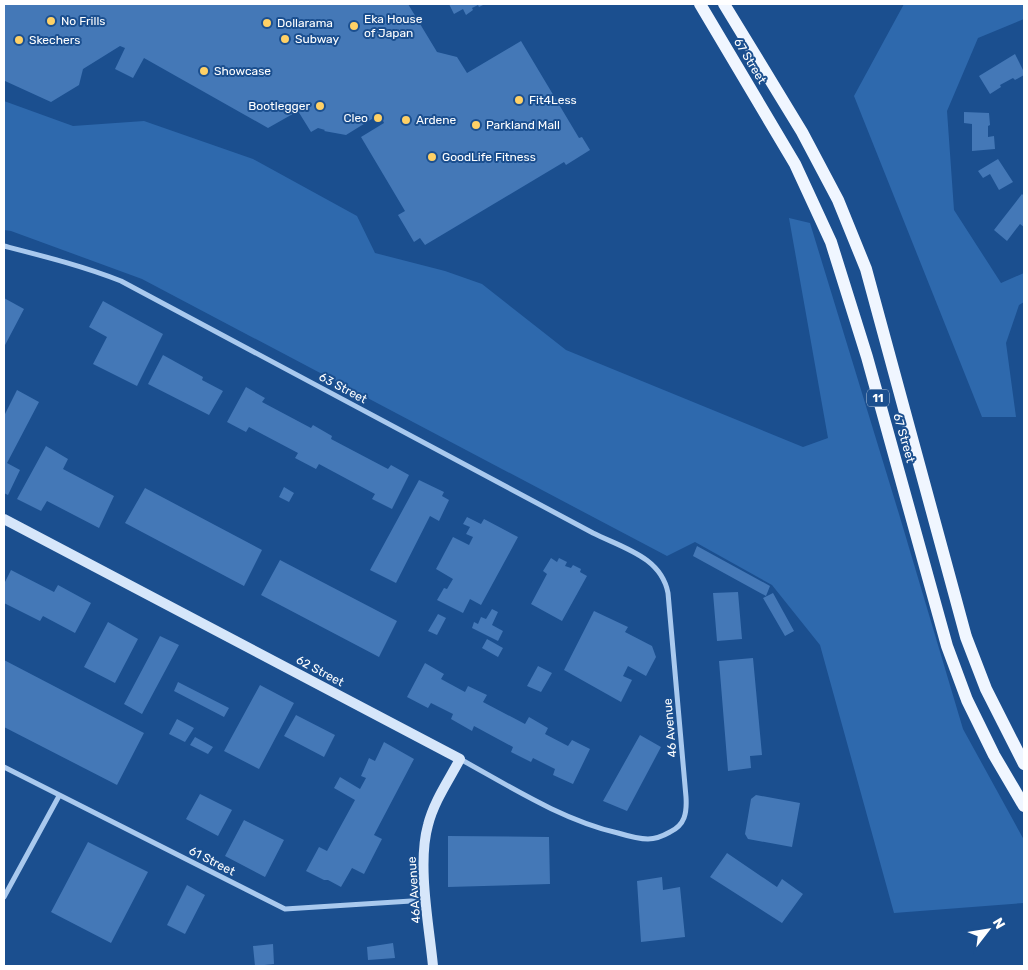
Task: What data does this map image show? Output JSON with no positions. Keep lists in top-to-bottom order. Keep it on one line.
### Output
{"streets":{"main road":["67 Street","11"],"street":["63 Street","62 Street","46 Avenue","61 Street","46A Avenue"]},"crossings":[["63 Street","46 Avenue"],["62 Street","46 Avenue"],["62 Street","46A Avenue"],["61 Street","46A Avenue"]],"places":["No Frills","Dollarama","Eka House of Japan","Subway","Skechers","Showcase","Fit4Less","Bootlegger","Cleo","Ardene","Parkland Mall","GoodLife Fitness"],"north":"top right"}
